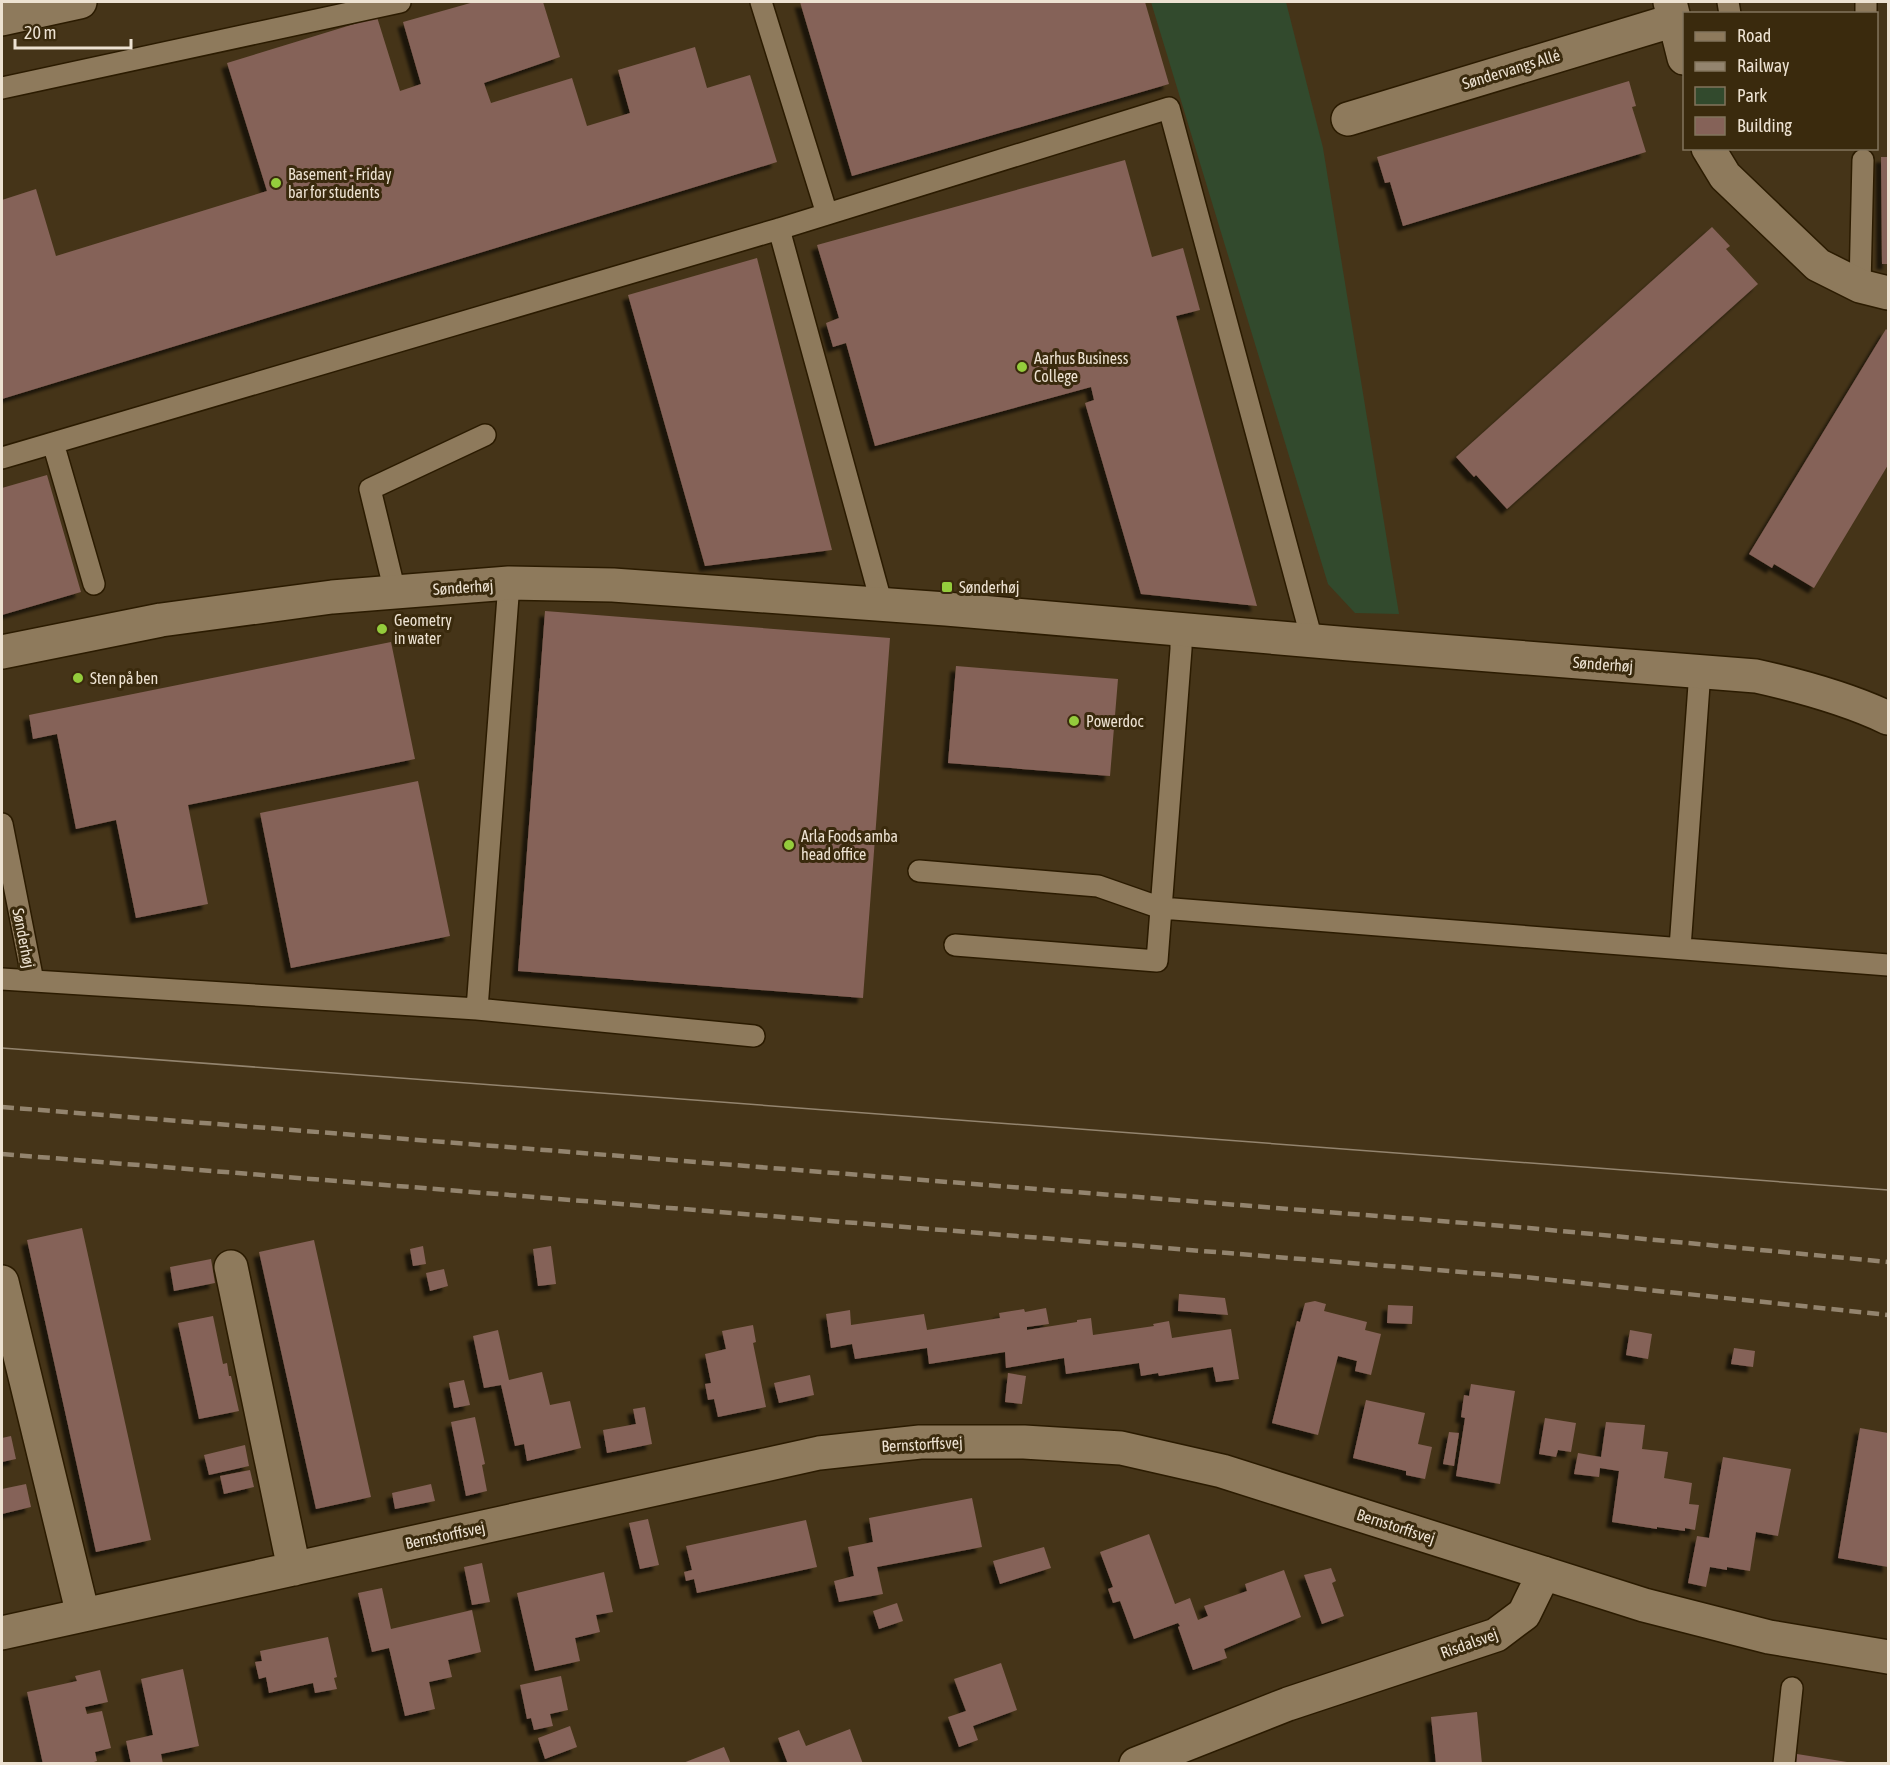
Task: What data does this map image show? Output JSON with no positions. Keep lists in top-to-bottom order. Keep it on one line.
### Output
{"streets":{"street":["Søndervangs Allé","Sønderhøj","Bernstorffsvej","Risdalsvej"]},"crossings":[["Bernstorffsvej","Risdalsvej"]],"places":{"other":["Basement - Friday bar for students","Aarhus Business College","Geometry in water","Sten på ben","Powerdoc","Arla Foods amba head office"],"transit":["Sønderhøj"]},"legend":["Road","Railway","Park","Building"],"scale_bar":"20 m"}
